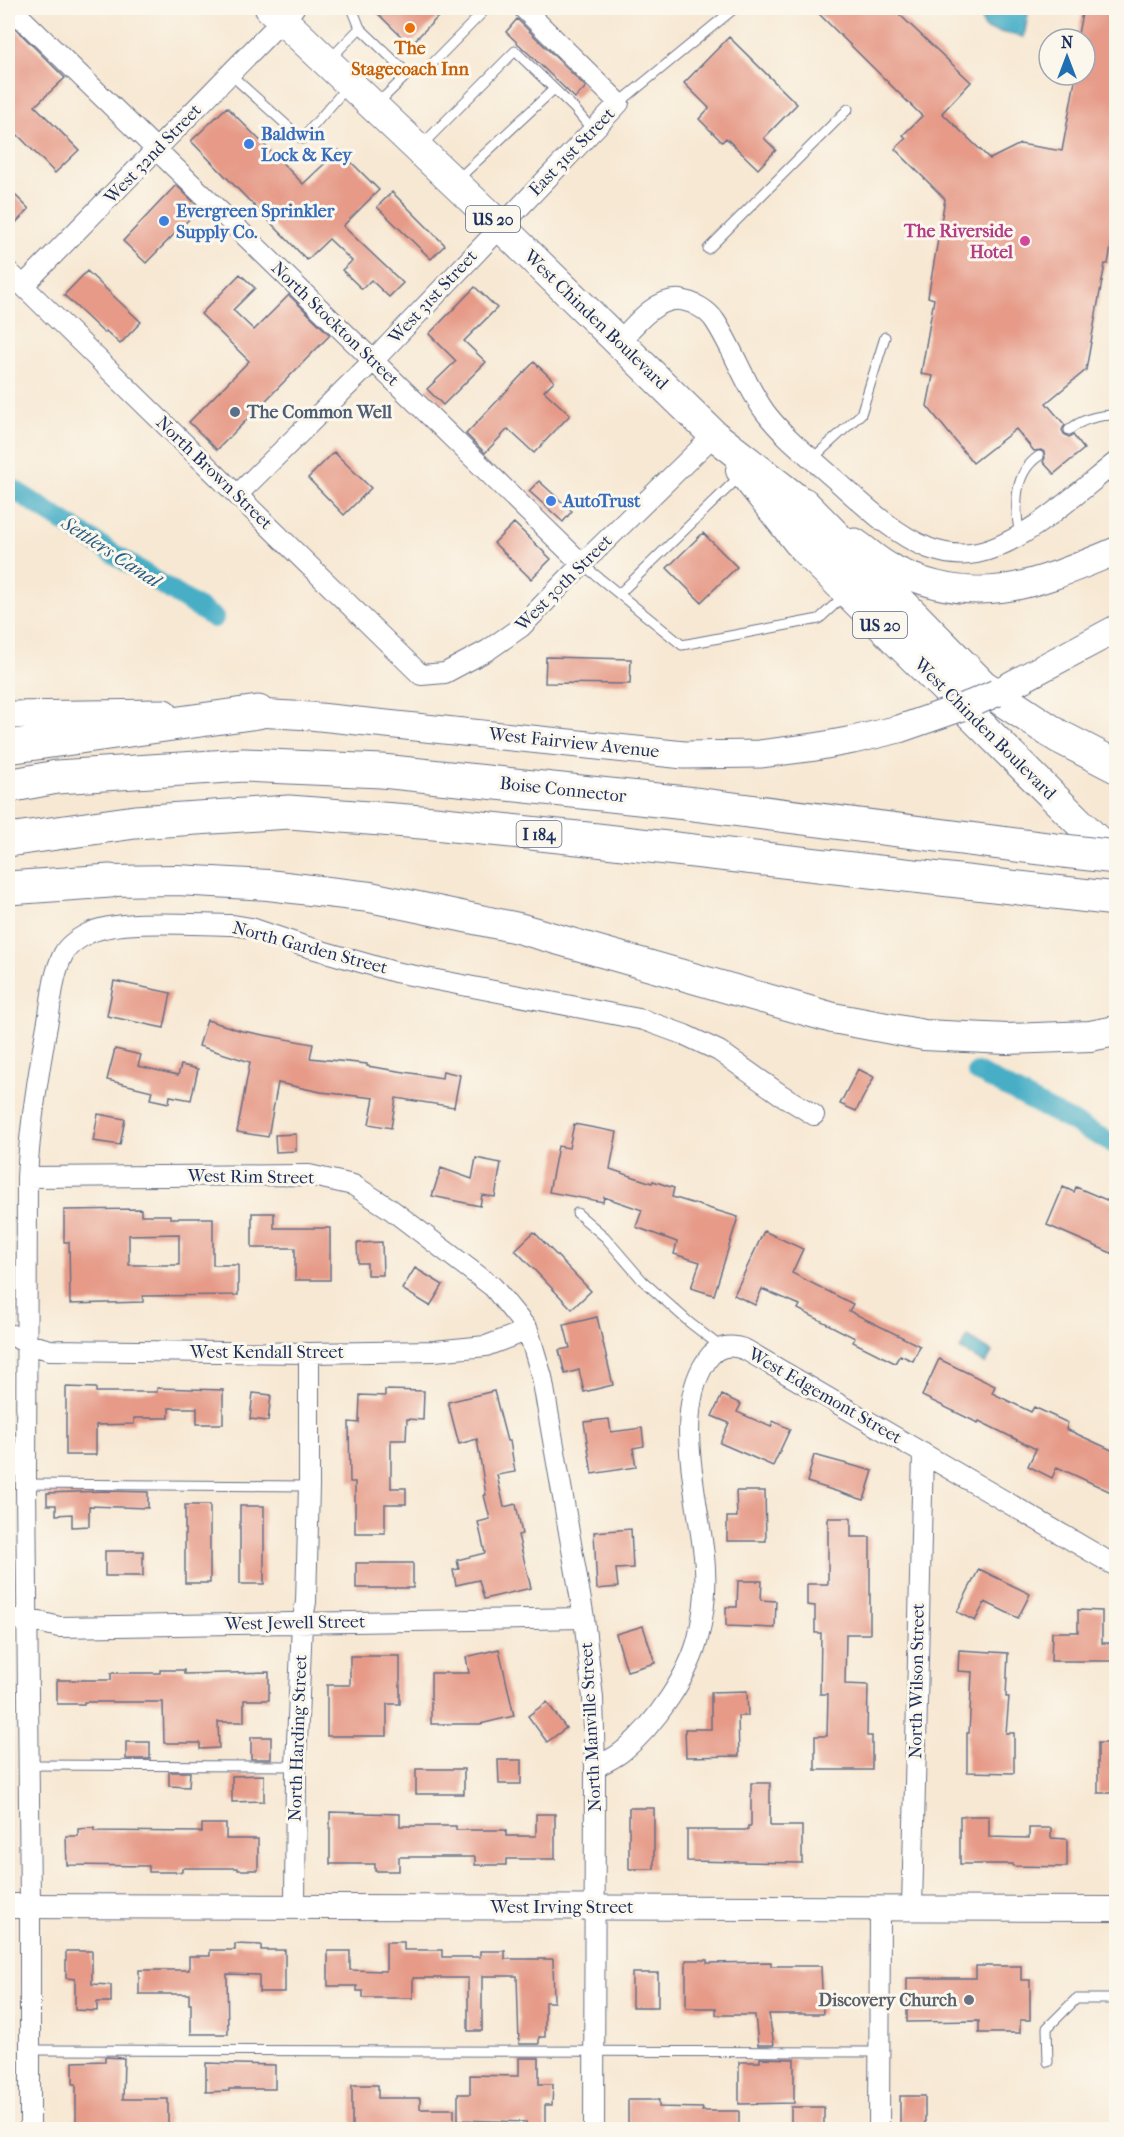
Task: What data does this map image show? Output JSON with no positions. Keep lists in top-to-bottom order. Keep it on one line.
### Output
{"streets":{"highway":["US 20","Boise Connector","I 184"],"main road":["West Chinden Boulevard","West Fairview Avenue"],"street":["East 31st Street","West 32nd Street","West 31st Street","North Stockton Street","North Brown Street","West 30th Street","North Garden Street","West Rim Street","West Kendall Street","West Edgemont Street","West Jewell Street","North Wilson Street","North Manville Street","North Harding Street","West Irving Street"]},"crossings":[["East 31st Street","West 31st Street"],["East 31st Street","West Chinden Boulevard"],["West 32nd Street","West Chinden Boulevard"],["West 32nd Street","North Stockton Street"],["West 32nd Street","North Brown Street"],["US 20","West Chinden Boulevard"],["West 31st Street","West Chinden Boulevard"],["West 31st Street","North Stockton Street"],["West 31st Street","North Brown Street"],["West Chinden Boulevard","West 30th Street"],["West Chinden Boulevard","Boise Connector"],["North Stockton Street","West 30th Street"],["North Brown Street","West 30th Street"],["North Garden Street","West Rim Street"],["North Garden Street","West Kendall Street"],["North Garden Street","West Jewell Street"],["North Garden Street","West Irving Street"],["West Rim Street","West Kendall Street"],["West Rim Street","North Manville Street"],["West Kendall Street","North Manville Street"],["West Kendall Street","North Harding Street"],["West Edgemont Street","North Wilson Street"],["West Jewell Street","North Manville Street"],["West Jewell Street","North Harding Street"],["North Wilson Street","West Irving Street"],["North Manville Street","West Irving Street"],["North Harding Street","West Irving Street"]],"water":["Settlers Canal"],"places":["The Stagecoach Inn","Baldwin Lock & Key","Evergreen Sprinkler Supply Co.","The Riverside Hotel","The Common Well","AutoTrust","Discovery Church"],"north":"top"}
